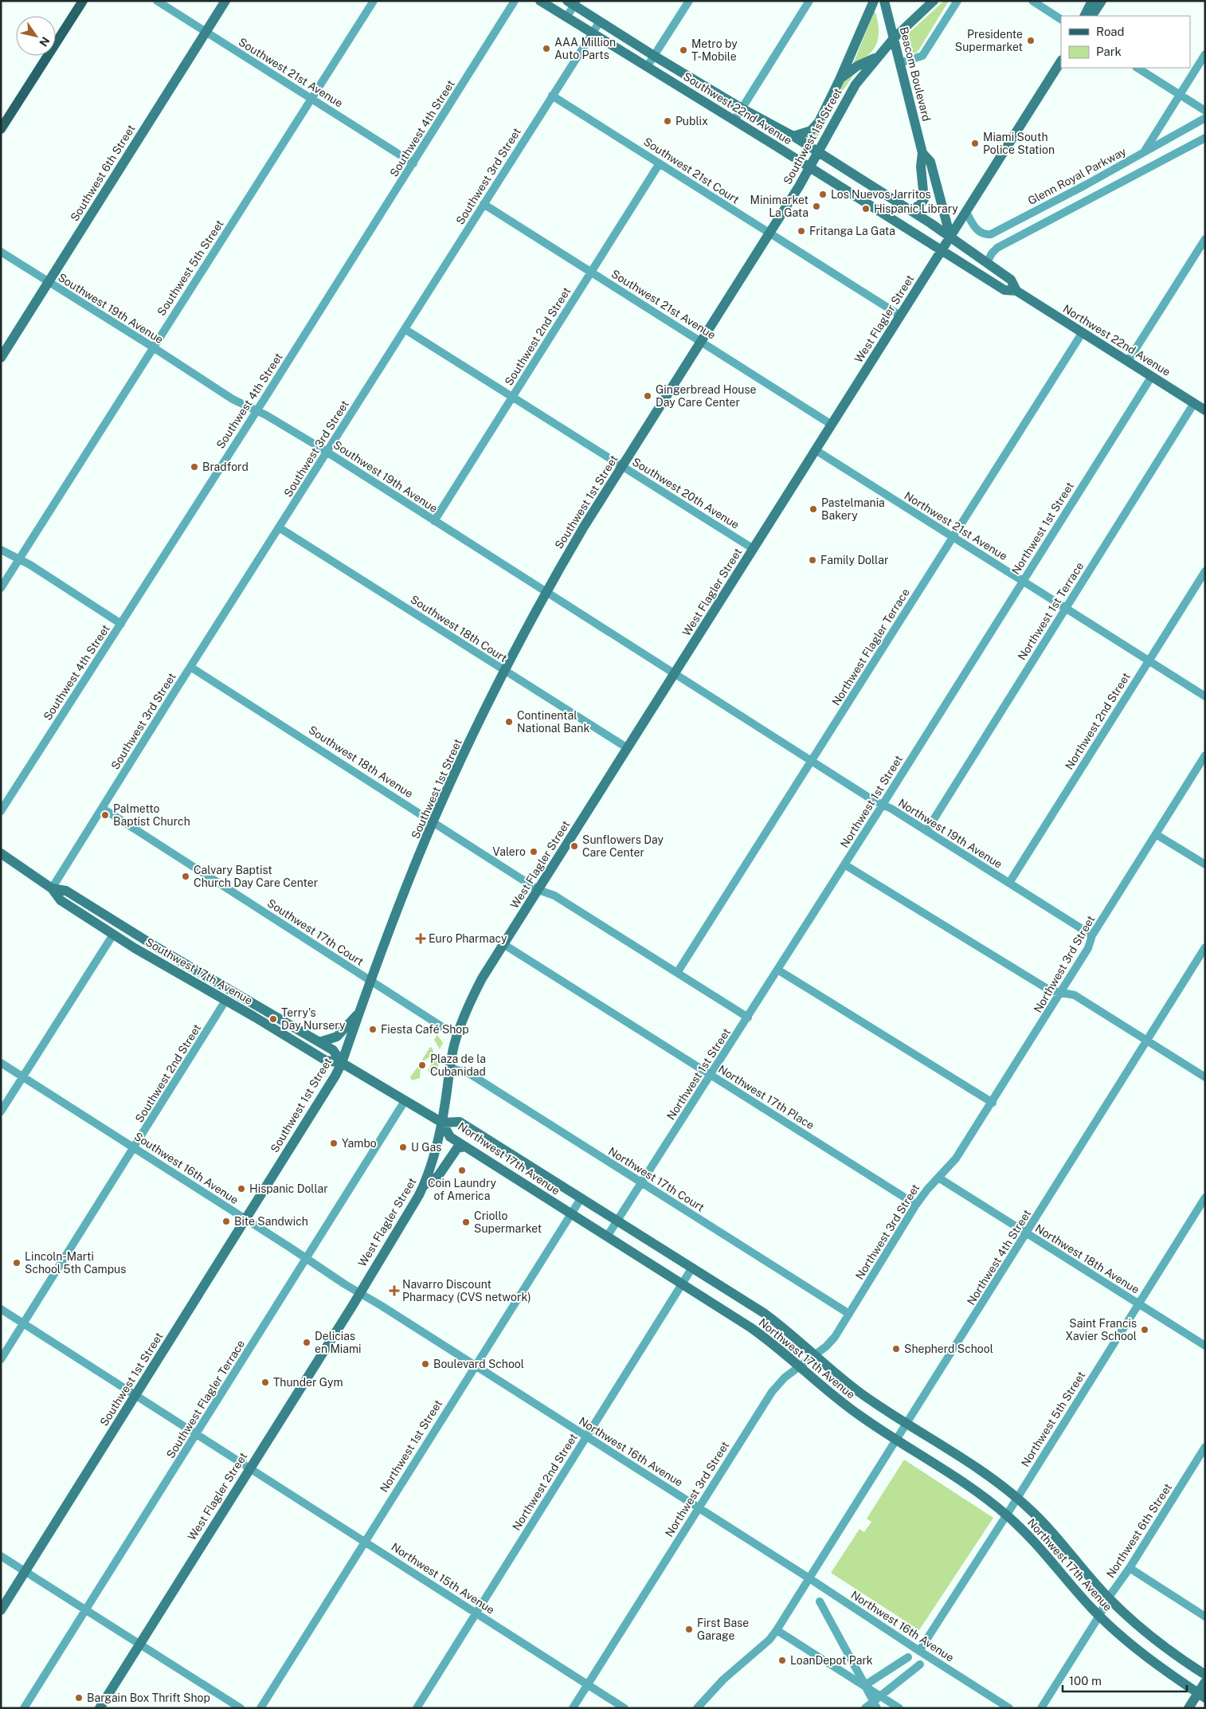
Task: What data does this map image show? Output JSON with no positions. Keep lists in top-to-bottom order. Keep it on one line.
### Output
{"streets":{"main road":["Beacom Boulevard","Southwest 22nd Avenue","Southwest 1st Street","Southwest 6th Street","West Flagler Street","Northwest 22nd Avenue","Southwest 17th Avenue","Northwest 17th Avenue"],"street":["Southwest 21st Avenue","Southwest 4th Street","Southwest 21st Court","Southwest 3rd Street","Glenn Royal Parkway","Southwest 5th Street","Southwest 19th Avenue","Southwest 2nd Street","Southwest 20th Avenue","Northwest 21st Avenue","Northwest 1st Street","Northwest 1st Terrace","Southwest 18th Court","Northwest Flagler Terrace","Northwest 2nd Street","Southwest 18th Avenue","Northwest 19th Avenue","Southwest 17th Court","Northwest 3rd Street","Northwest 17th Place","Southwest 16th Avenue","Northwest 17th Court","Northwest 4th Street","Northwest 18th Avenue","Southwest Flagler Terrace","Northwest 5th Street","Northwest 16th Avenue","Northwest 6th Street","Northwest 15th Avenue"]},"crossings":[["Southwest 21st Avenue","Southwest 4th Street"],["Southwest 21st Avenue","Southwest 1st Street"],["Southwest 21st Avenue","Southwest 6th Street"],["Southwest 21st Avenue","Southwest 3rd Street"],["Southwest 21st Avenue","Southwest 5th Street"],["Southwest 21st Avenue","West Flagler Street"],["Southwest 21st Avenue","Southwest 2nd Street"],["Beacom Boulevard","Southwest 22nd Avenue"],["Beacom Boulevard","Southwest 1st Street"],["Beacom Boulevard","West Flagler Street"],["Beacom Boulevard","Northwest 22nd Avenue"],["Southwest 22nd Avenue","Southwest 1st Street"],["Southwest 22nd Avenue","Southwest 3rd Street"],["Southwest 22nd Avenue","West Flagler Street"],["Southwest 22nd Avenue","Northwest 22nd Avenue"],["Southwest 4th Street","Southwest 19th Avenue"],["Southwest 1st Street","Southwest 21st Court"],["Southwest 1st Street","Southwest 19th Avenue"],["Southwest 1st Street","Southwest 20th Avenue"],["Southwest 1st Street","Southwest 18th Court"],["Southwest 1st Street","Southwest 18th Avenue"],["Southwest 1st Street","Southwest 17th Court"],["Southwest 1st Street","Southwest 17th Avenue"],["Southwest 1st Street","Southwest 16th Avenue"],["Southwest 1st Street","Northwest 15th Avenue"],["Southwest 21st Court","Southwest 3rd Street"],["Southwest 21st Court","West Flagler Street"],["Southwest 21st Court","Southwest 2nd Street"],["Southwest 6th Street","Southwest 19th Avenue"],["Southwest 3rd Street","Southwest 19th Avenue"],["Southwest 3rd Street","Southwest 20th Avenue"],["Southwest 3rd Street","Southwest 18th Court"],["Southwest 3rd Street","Southwest 18th Avenue"],["Southwest 3rd Street","Southwest 17th Court"],["Southwest 3rd Street","Southwest 17th Avenue"],["Glenn Royal Parkway","West Flagler Street"],["Southwest 5th Street","Southwest 19th Avenue"],["Southwest 19th Avenue","West Flagler Street"],["Southwest 19th Avenue","Southwest 2nd Street"],["Southwest 19th Avenue","Northwest 19th Avenue"],["West Flagler Street","Northwest 22nd Avenue"],["West Flagler Street","Southwest 20th Avenue"],["West Flagler Street","Northwest 21st Avenue"],["West Flagler Street","Southwest 18th Court"],["West Flagler Street","Southwest 18th Avenue"],["West Flagler Street","Northwest 19th Avenue"],["West Flagler Street","Southwest 17th Court"],["West Flagler Street","Southwest 17th Avenue"],["West Flagler Street","Northwest 17th Place"],["West Flagler Street","Northwest 17th Avenue"],["West Flagler Street","Southwest 16th Avenue"],["West Flagler Street","Northwest 17th Court"],["West Flagler Street","Northwest 16th Avenue"],["West Flagler Street","Northwest 15th Avenue"],["Southwest 2nd Street","Southwest 20th Avenue"],["Southwest 2nd Street","Southwest 17th Avenue"],["Southwest 2nd Street","Southwest 16th Avenue"],["Southwest 2nd Street","Northwest 15th Avenue"],["Northwest 22nd Avenue","Northwest 1st Street"],["Northwest 22nd Avenue","Northwest 1st Terrace"],["Northwest 22nd Avenue","Northwest Flagler Terrace"],["Northwest 21st Avenue","Northwest 1st Street"],["Northwest 21st Avenue","Northwest 1st Terrace"],["Northwest 21st Avenue","Northwest Flagler Terrace"],["Northwest 21st Avenue","Northwest 2nd Street"],["Northwest 1st Street","Northwest 19th Avenue"],["Northwest 1st Street","Northwest 17th Place"],["Northwest 1st Street","Northwest 17th Avenue"],["Northwest 1st Street","Northwest 17th Court"],["Northwest 1st Street","Northwest 16th Avenue"],["Northwest 1st Street","Northwest 15th Avenue"],["Northwest 1st Terrace","Northwest 19th Avenue"],["Northwest Flagler Terrace","Northwest 19th Avenue"],["Northwest 2nd Street","Northwest 19th Avenue"],["Northwest 2nd Street","Northwest 17th Avenue"],["Northwest 2nd Street","Northwest 16th Avenue"],["Northwest 2nd Street","Northwest 15th Avenue"],["Northwest 19th Avenue","Northwest 3rd Street"],["Northwest 3rd Street","Northwest 17th Place"],["Northwest 3rd Street","Northwest 17th Avenue"],["Northwest 3rd Street","Northwest 17th Court"],["Northwest 3rd Street","Northwest 18th Avenue"],["Northwest 3rd Street","Northwest 16th Avenue"],["Northwest 3rd Street","Northwest 15th Avenue"],["Southwest 17th Avenue","Northwest 17th Avenue"],["Southwest 17th Avenue","Southwest Flagler Terrace"],["Northwest 17th Avenue","Northwest 4th Street"],["Northwest 17th Avenue","Northwest 5th Street"],["Northwest 17th Avenue","Northwest 6th Street"],["Southwest 16th Avenue","Southwest Flagler Terrace"],["Southwest 16th Avenue","Northwest 16th Avenue"],["Northwest 4th Street","Northwest 18th Avenue"],["Northwest 4th Street","Northwest 16th Avenue"],["Northwest 18th Avenue","Northwest 5th Street"],["Southwest Flagler Terrace","Northwest 15th Avenue"],["Northwest 5th Street","Northwest 16th Avenue"]],"places":{"other":["Presidente Supermarket","AAA Million Auto Parts","Metro by T-Mobile","Publix","Miami South Police Station","Los Nuevos Jarritos","Minimarket La Gata","Hispanic Library","Fritanga La Gata","Gingerbread House Day Care Center","Bradford","Pastelmania Bakery","Family Dollar","Continental National Bank","Palmetto Baptist Church","Sunflowers Day Care Center","Valero","Calvary Baptist Church Day Care Center","Terry's Day Nursery","Fiesta Café Shop","Plaza de la Cubanidad","Yambo","U Gas","Coin Laundry of America","Hispanic Dollar","Bite Sandwich","Criollo Supermarket","Lincoln-Marti School 5th Campus","Saint Francis Xavier School","Delicias en Miami","Shepherd School","Boulevard School","Thunder Gym","First Base Garage","LoanDepot Park","Bargain Box Thrift Shop"],"health":["Euro Pharmacy","Navarro Discount Pharmacy (CVS network)"]},"legend":["Road","Park"],"scale_bar":"100 m","north":"bottom right"}
